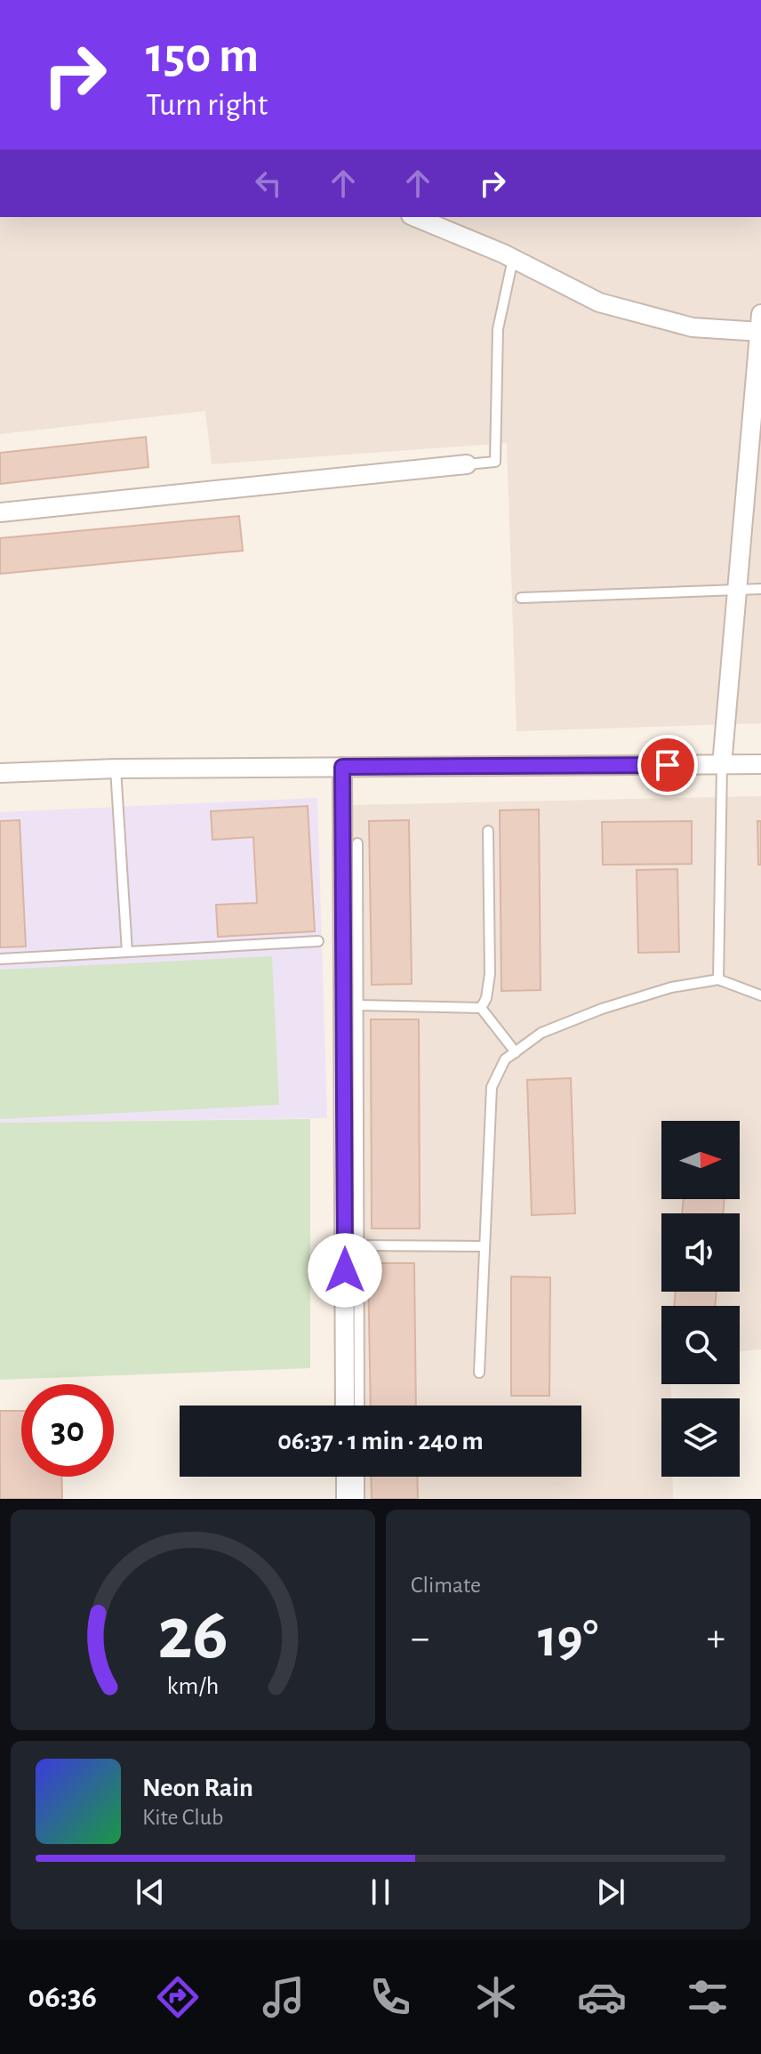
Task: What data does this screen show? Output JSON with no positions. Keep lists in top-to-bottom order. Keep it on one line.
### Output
{"north":"right","page":{"turn":["150 m","Turn right"],"limit":"30","trip":"06:37 · 1 min · 240 m","tile":"Climate","heat":["−","19°","+"],"song":["Neon Rain","Kite Club"],"tabs":"06:36","gauge":["26","km/h"]}}
